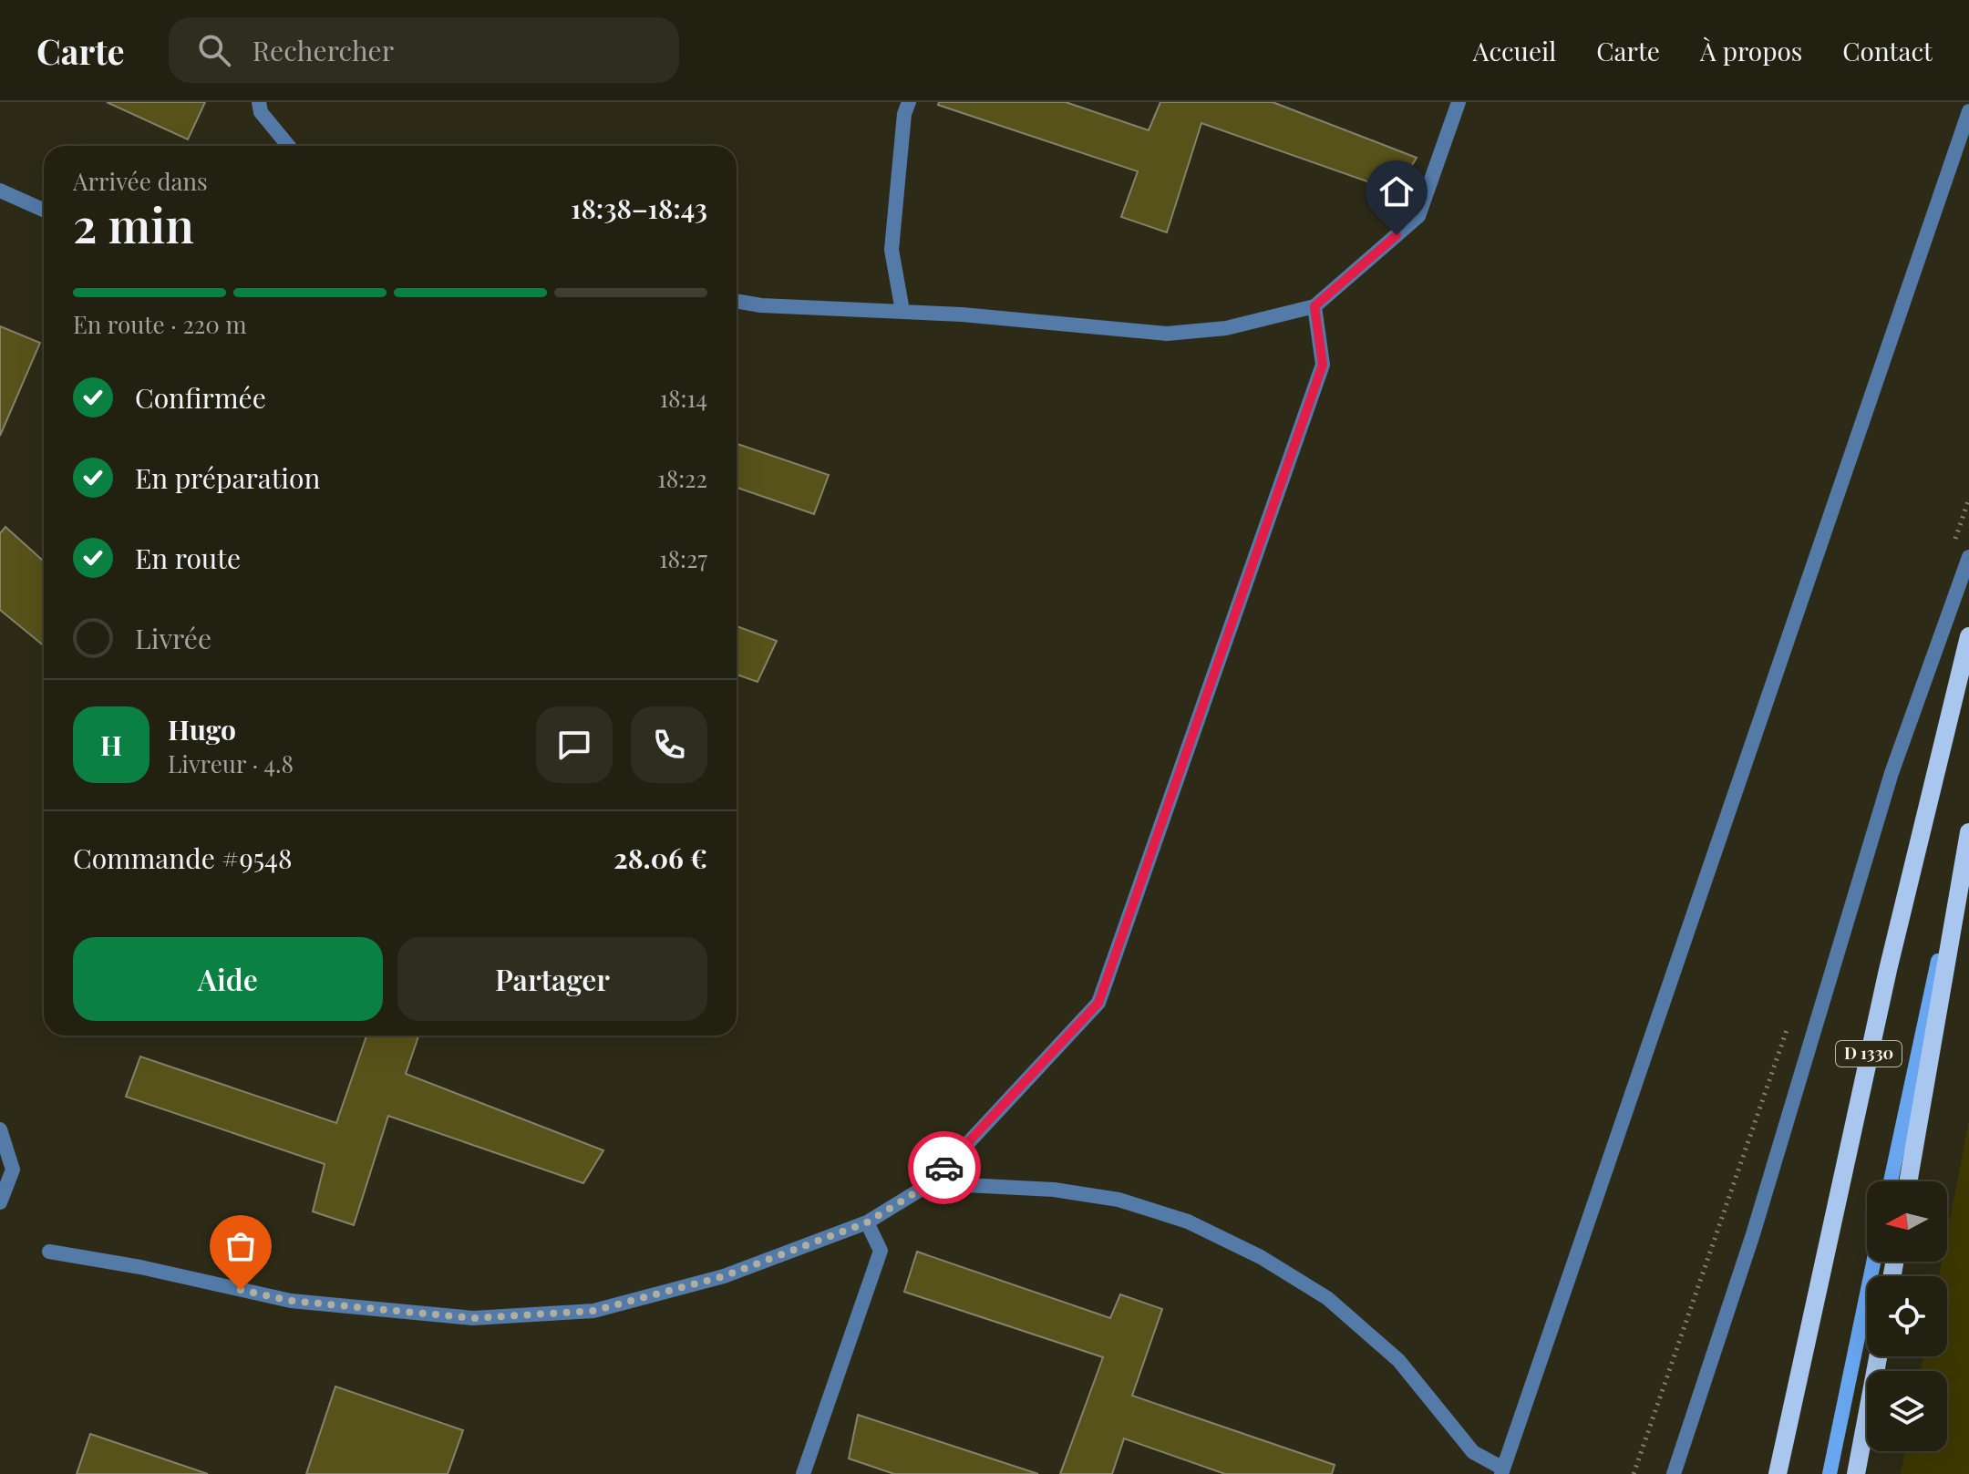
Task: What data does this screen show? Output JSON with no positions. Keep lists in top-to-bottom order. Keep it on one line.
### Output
{"streets":{"main road":["D 1330"]},"north":"left","page":{"header":"Carte","search":"Rechercher","nav":["Accueil","Carte","À propos","Contact"],"heading":["2 min","Arrivée dans","18:38–18:43"],"panel":["Hugo","Livreur · 4.8","Commande #9548","28.06 €"],"bar":"En route · 220 m","list":[["Confirmée","18:14"],["En préparation","18:22"],["En route","18:27"],"Livrée"],"round":"H","buttons":["Aide","Partager"]}}
